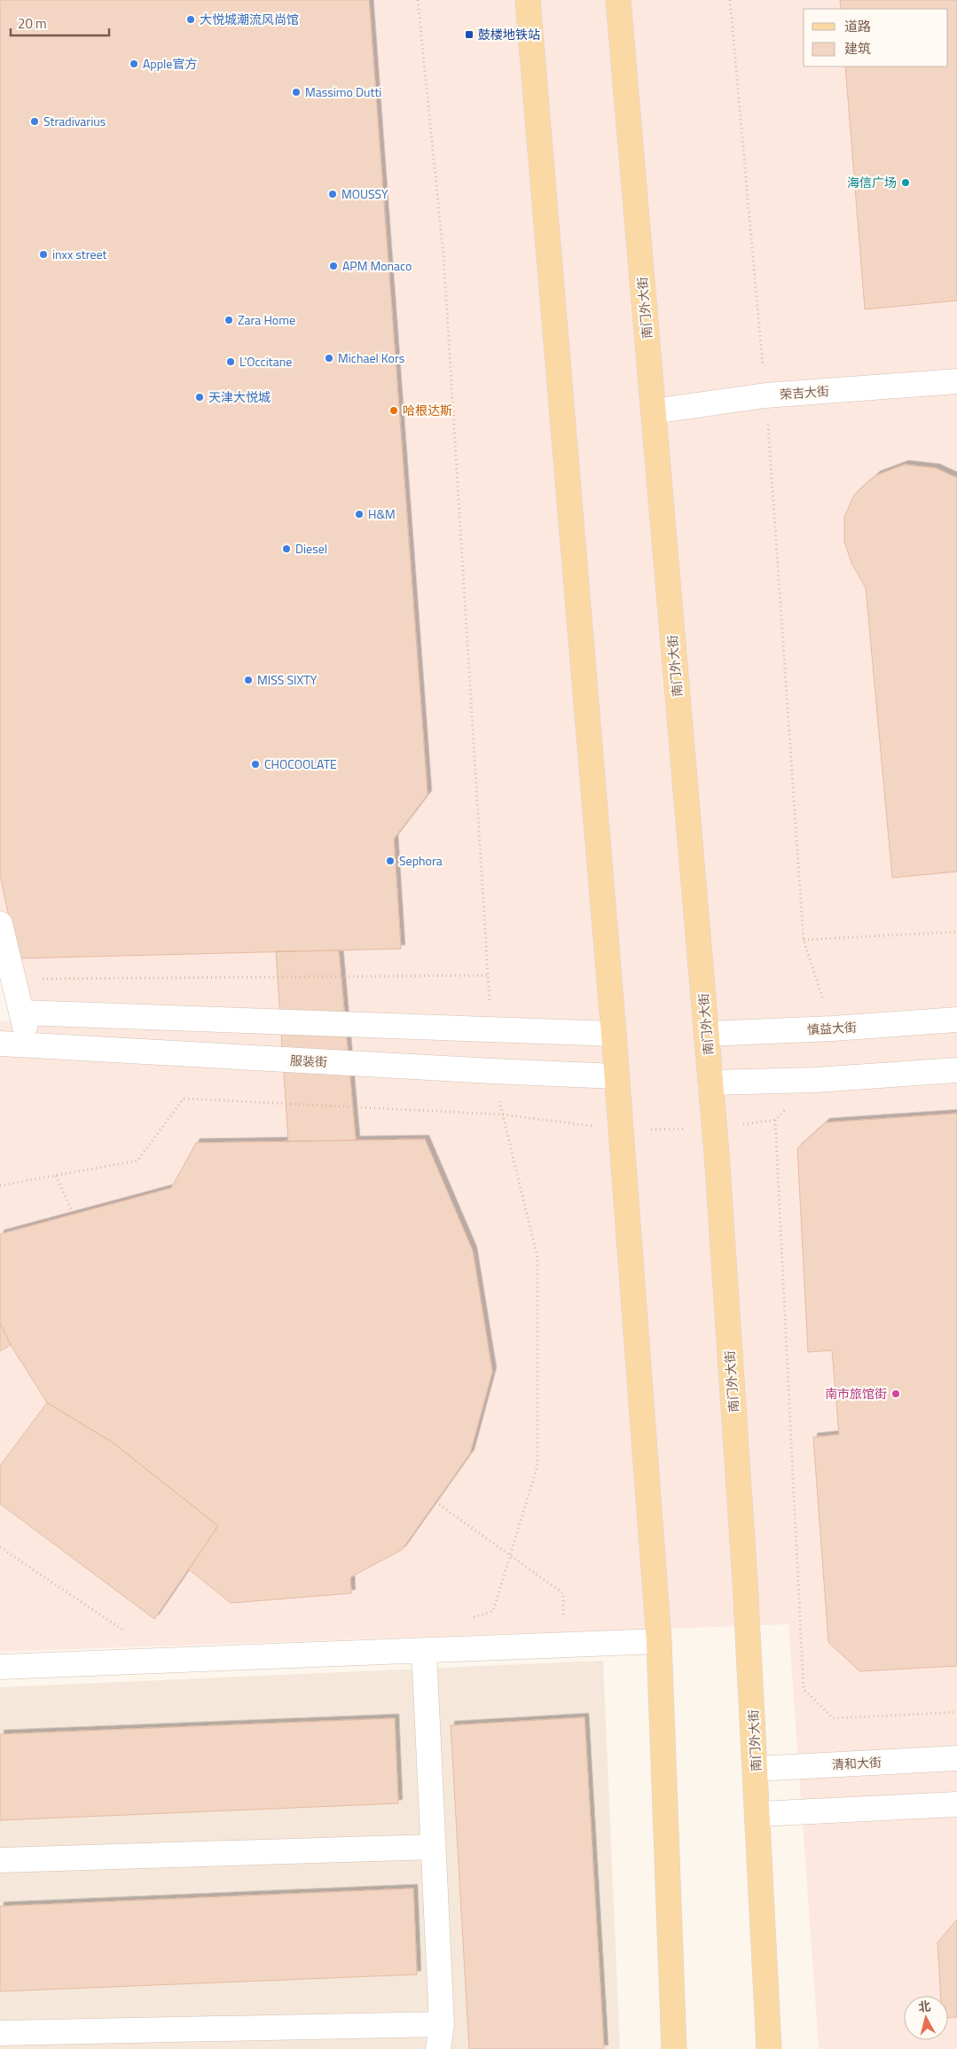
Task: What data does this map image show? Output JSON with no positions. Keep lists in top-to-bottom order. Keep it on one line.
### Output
{"streets":{"main road":["南门外大街"],"street":["荣吉大街","慎益大街","服装街","清和大街"]},"crossings":[["南门外大街","荣吉大街"],["南门外大街","慎益大街"],["南门外大街","清和大街"]],"places":{"other":["大悦城潮流风尚馆","Apple官方","Massimo Dutti","Stradivarius","海信广场","MOUSSY","inxx street","APM Monaco","Zara Home","Michael Kors","L'Occitane","天津大悦城","哈根达斯","H&M","Diesel","MISS SIXTY","CHOCOOLATE","Sephora","南市旅馆街"],"transit":["鼓楼地铁站"]},"legend":["道路","建筑"],"scale_bar":"20 m","north":"top"}
